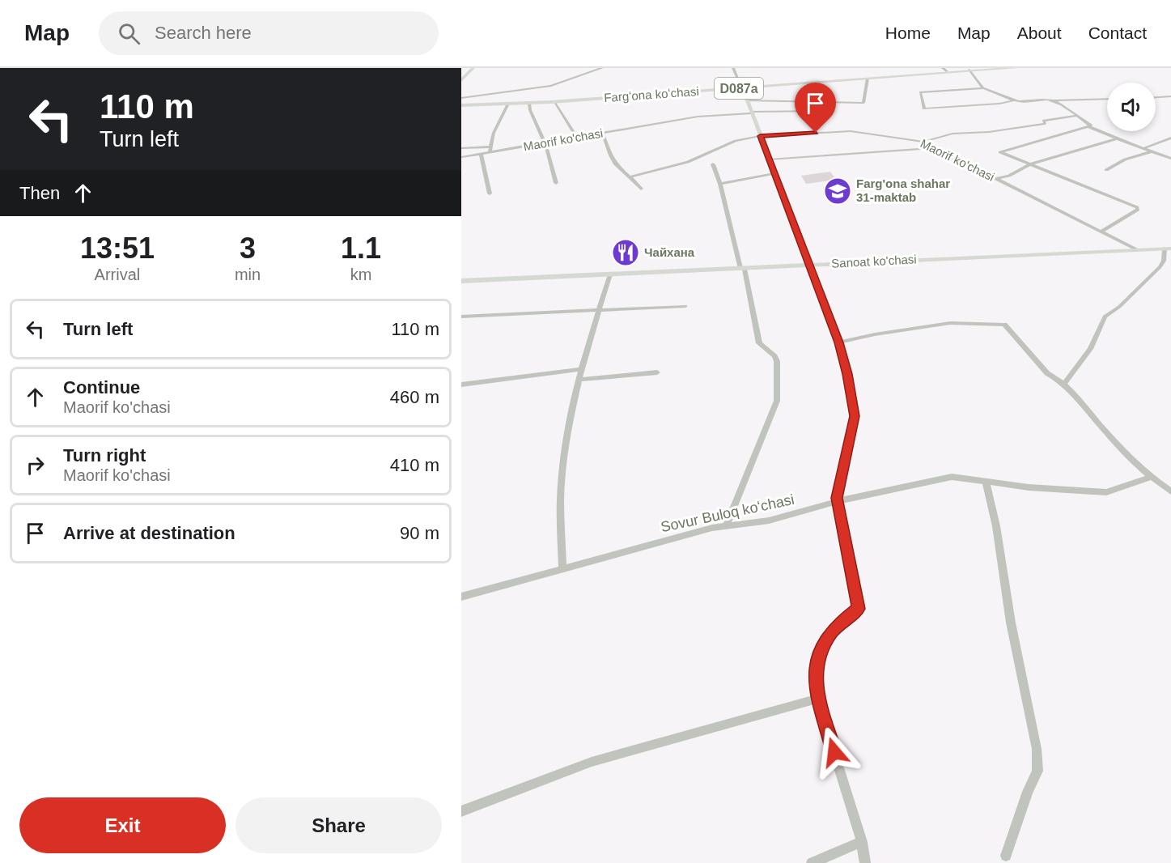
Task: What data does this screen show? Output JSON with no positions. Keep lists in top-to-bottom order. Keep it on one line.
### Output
{"streets":{"main road":["D087a","Fargʻona koʻchasi","Sanoat ko'chasi"],"street":["Maorif ko'chasi","Sovur Buloq koʻchasi"]},"crossings":[["Maorif ko'chasi","Sanoat ko'chasi"]],"places":{"school or university":["Farg'ona shahar 31-maktab"],"restaurant":["Чайхана"]},"page":{"header":"Map","search":"Search here","nav":["Home","Map","About","Contact"],"turn":["110 m","Turn left"],"then":"Then","eta":["13:51","Arrival","3","min","1.1","km"],"list":[{"name":"Turn left","value":"110 m"},{"name":"Continue","note":"Maorif ko'chasi","value":"460 m"},{"name":"Turn right","note":"Maorif ko'chasi","value":"410 m"},{"name":"Arrive at destination","value":"90 m"}],"buttons":["Exit","Share"]}}
